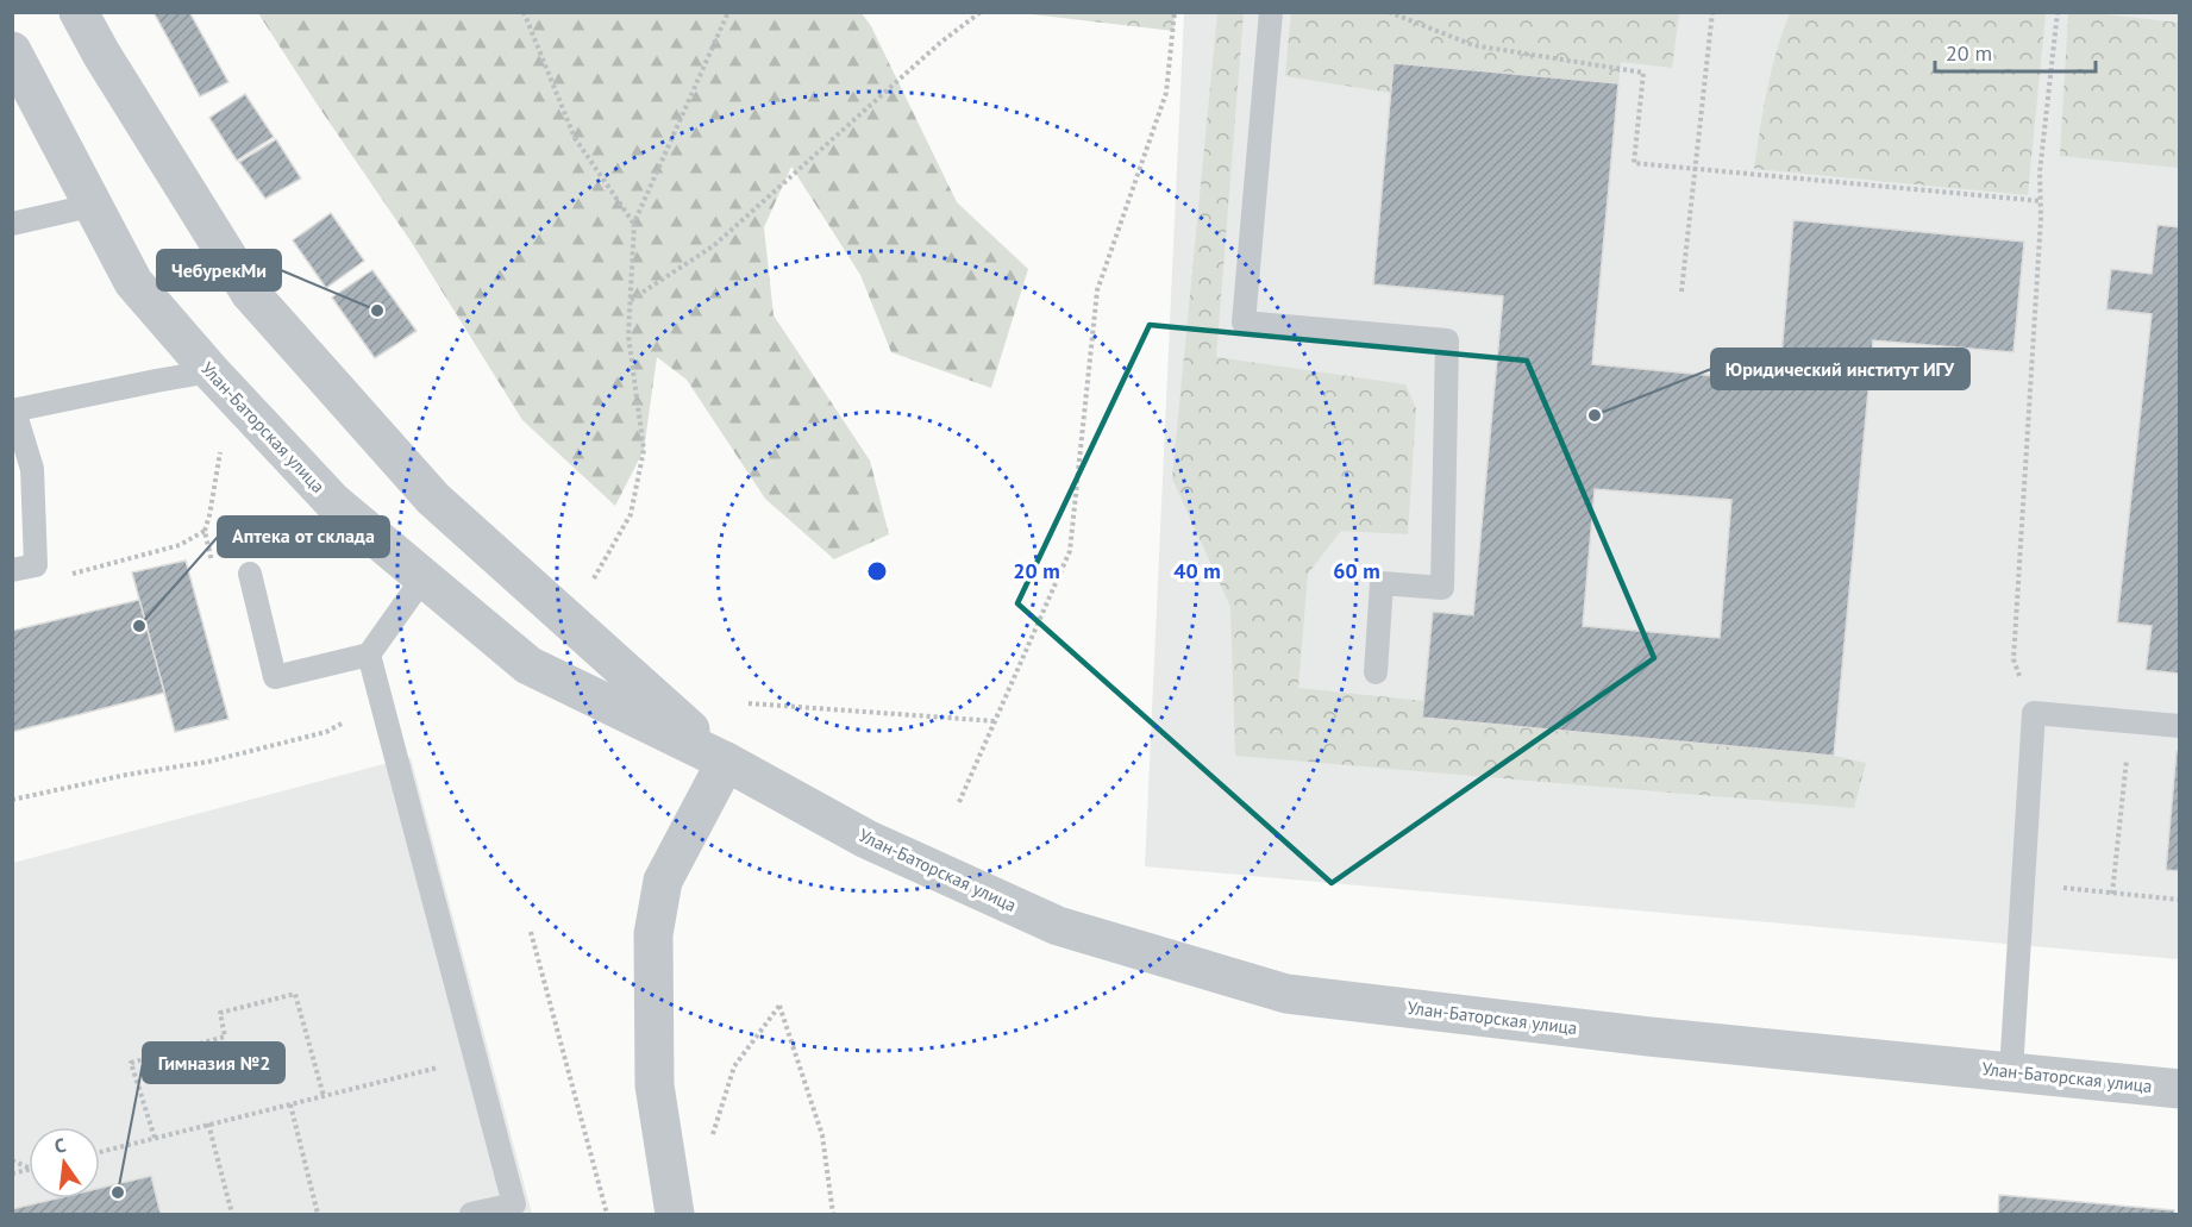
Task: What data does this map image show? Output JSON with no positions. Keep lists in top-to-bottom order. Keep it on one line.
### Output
{"streets":{"street":["Улан-Баторская улица"]},"places":["ЧебурекМи","Юридический институт ИГУ","Аптека от склада","Гимназия №2"],"scale_bar":"20 m","north":"top","rings":["20 m","40 m","60 m"]}
